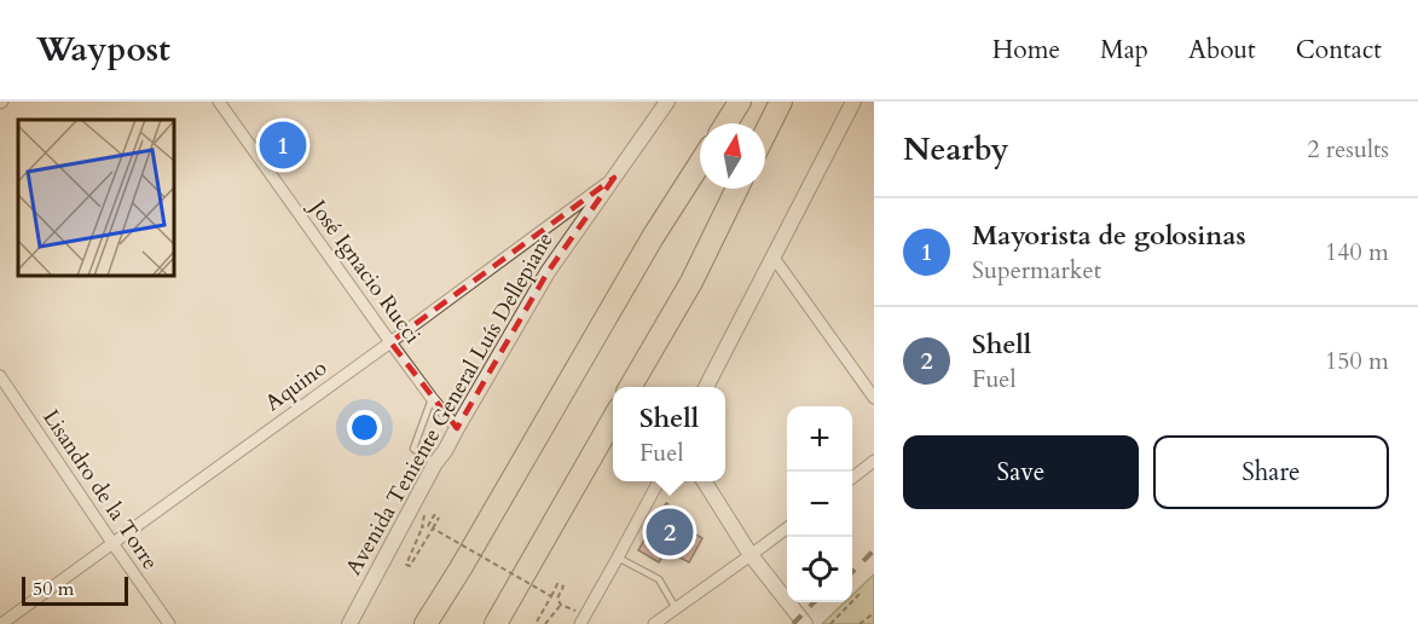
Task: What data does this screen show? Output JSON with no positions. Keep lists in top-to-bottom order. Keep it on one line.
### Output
{"streets":{"street":["José Ignacio Rucci","Aquino","Avenida Teniente General Luís Dellepiane","Lisandro de la Torre"]},"crossings":[["José Ignacio Rucci","Aquino"],["José Ignacio Rucci","Avenida Teniente General Luís Dellepiane"],["Aquino","Avenida Teniente General Luís Dellepiane"],["Aquino","Lisandro de la Torre"]],"scale_bar":"50 m","north":"top","page":{"header":"Waypost","nav":["Home","Map","About","Contact"],"heading":["Nearby","2 results"],"pins":["1","2"],"list":[{"mark":"1","name":"Mayorista de golosinas","note":"Supermarket","value":"140 m"},{"mark":"2","name":"Shell","note":"Fuel","value":"150 m"}],"popup":["Shell","Fuel"],"map_buttons":["+","−"],"buttons":["Save","Share"],"scale":"50 m"}}
